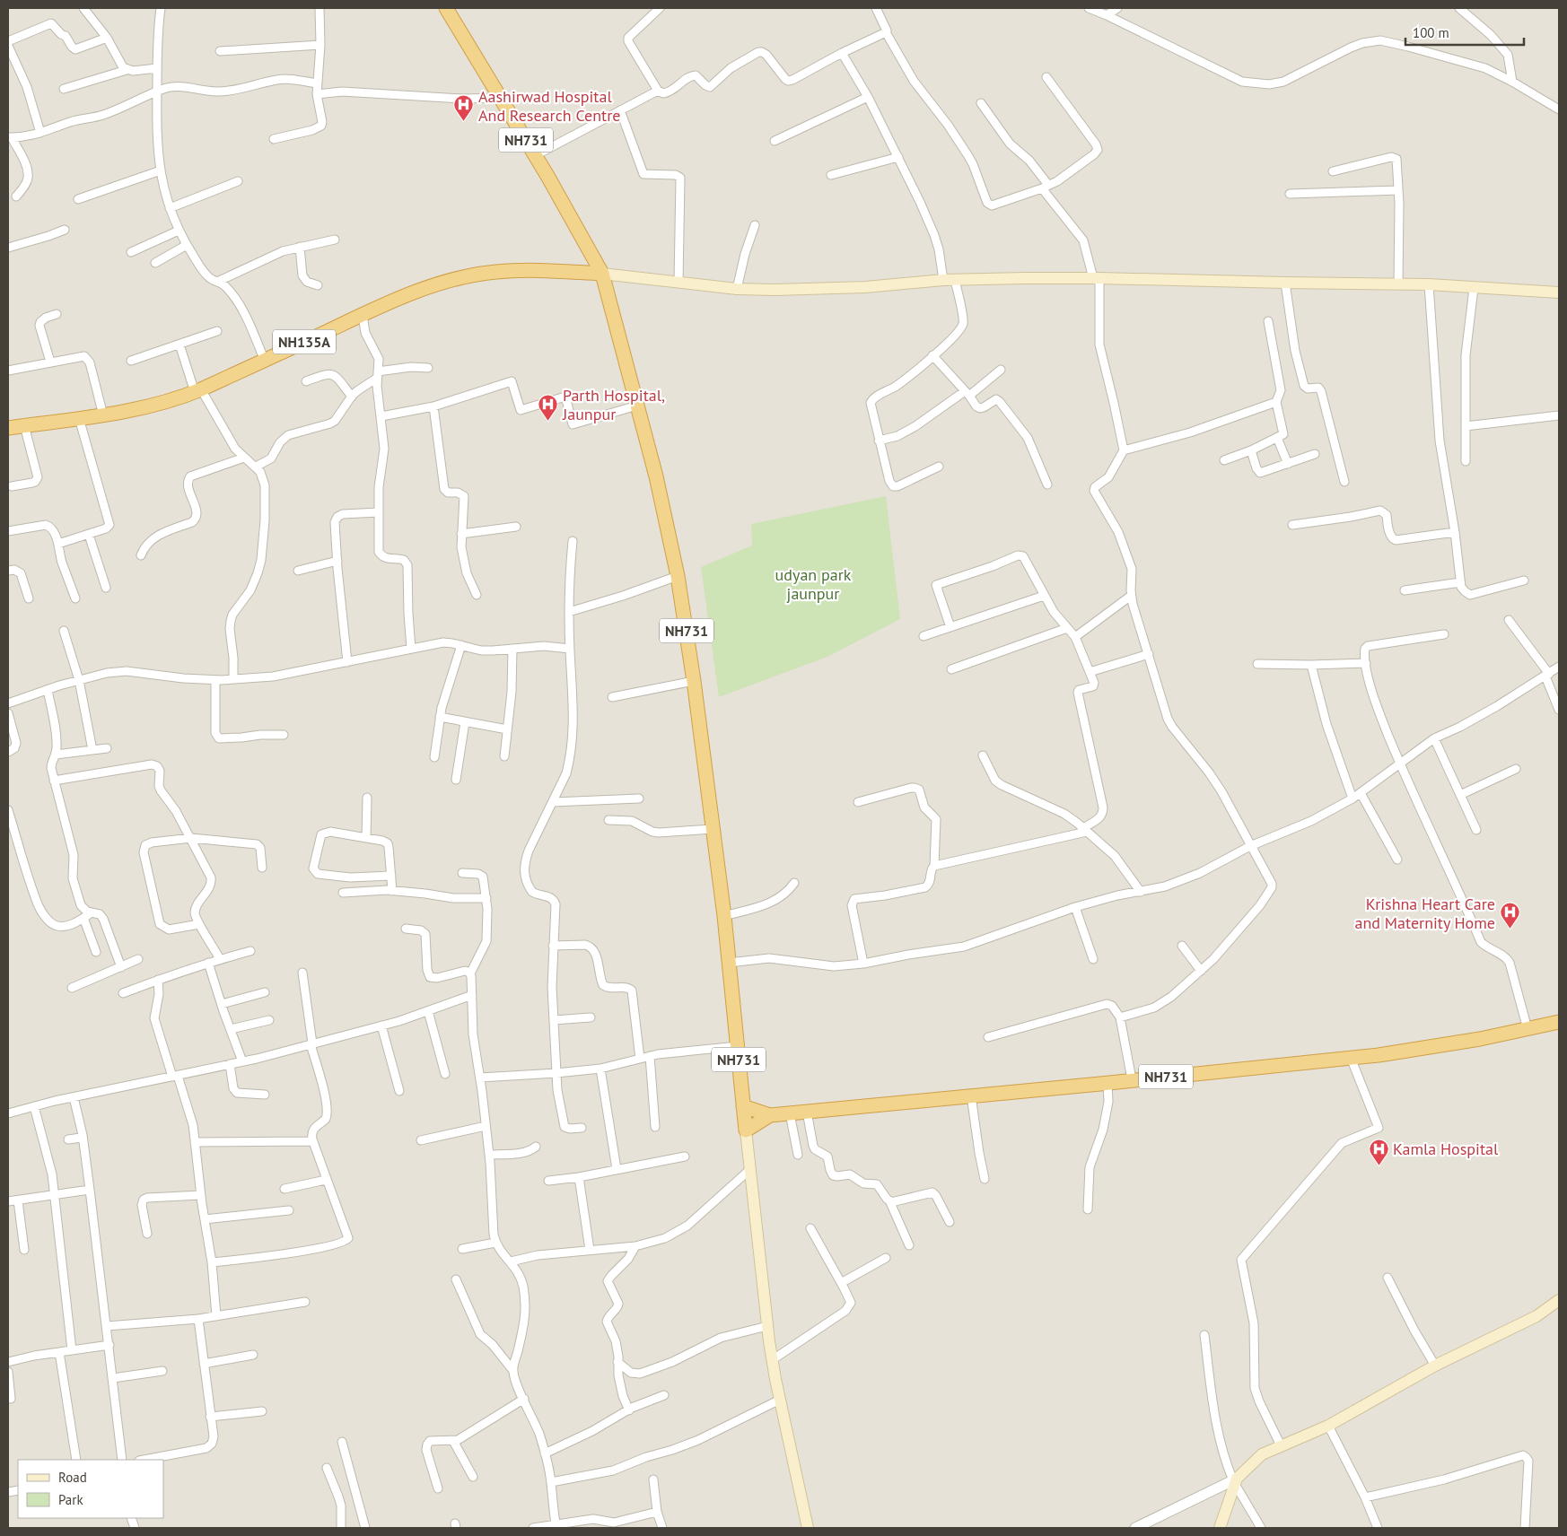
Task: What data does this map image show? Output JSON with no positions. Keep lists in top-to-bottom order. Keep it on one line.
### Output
{"streets":{"highway":["NH731","NH135A"]},"crossings":[["NH731","NH135A"]],"parks":["udyan park jaunpur"],"places":{"hospital":["Aashirwad Hospital And Research Centre","Parth Hospital, Jaunpur","Krishna Heart Care and Maternity Home","Kamla Hospital"]},"legend":["Road","Park"],"scale_bar":"100 m"}
